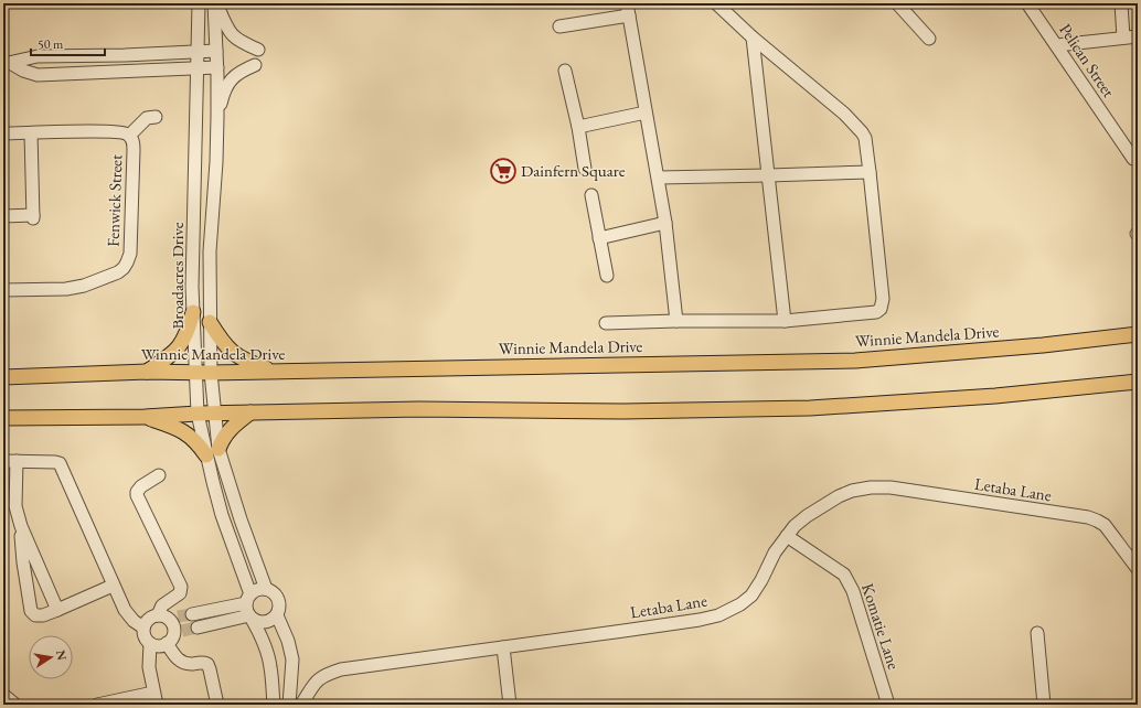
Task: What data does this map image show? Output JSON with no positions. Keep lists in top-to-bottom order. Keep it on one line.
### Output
{"streets":{"main road":["Winnie Mandela Drive"],"street":["Pelican Street","Fenwick Street","Broadacres Drive","Letaba Lane","Komatie Lane"]},"crossings":[["Broadacres Drive","Winnie Mandela Drive"],["Letaba Lane","Komatie Lane"]],"places":{"supermarket":["Dainfern Square"]},"scale_bar":"50 m","north":"right"}
